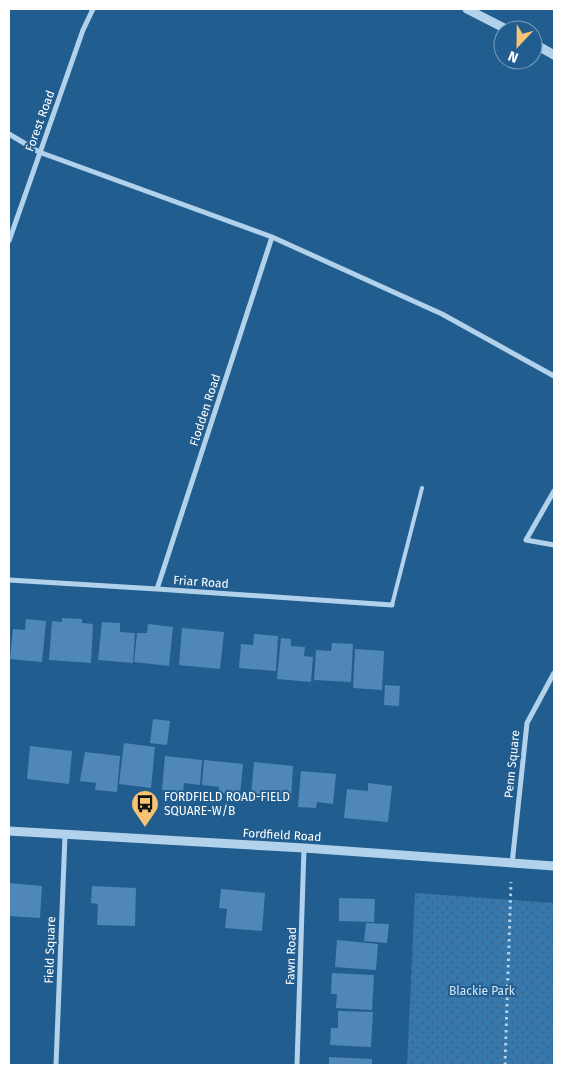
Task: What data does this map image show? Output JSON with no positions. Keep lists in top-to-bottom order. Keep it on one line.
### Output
{"streets":{"street":["Forest Road","Flodden Road","Friar Road","Penn Square","Fordfield Road","Field Square","Fawn Road"]},"crossings":[["Flodden Road","Friar Road"],["Penn Square","Fordfield Road"],["Fordfield Road","Field Square"],["Fordfield Road","Fawn Road"]],"parks":["Blackie Park"],"places":{"bus stop":["FORDFIELD ROAD-FIELD SQUARE-W/B"]},"north":"bottom"}
